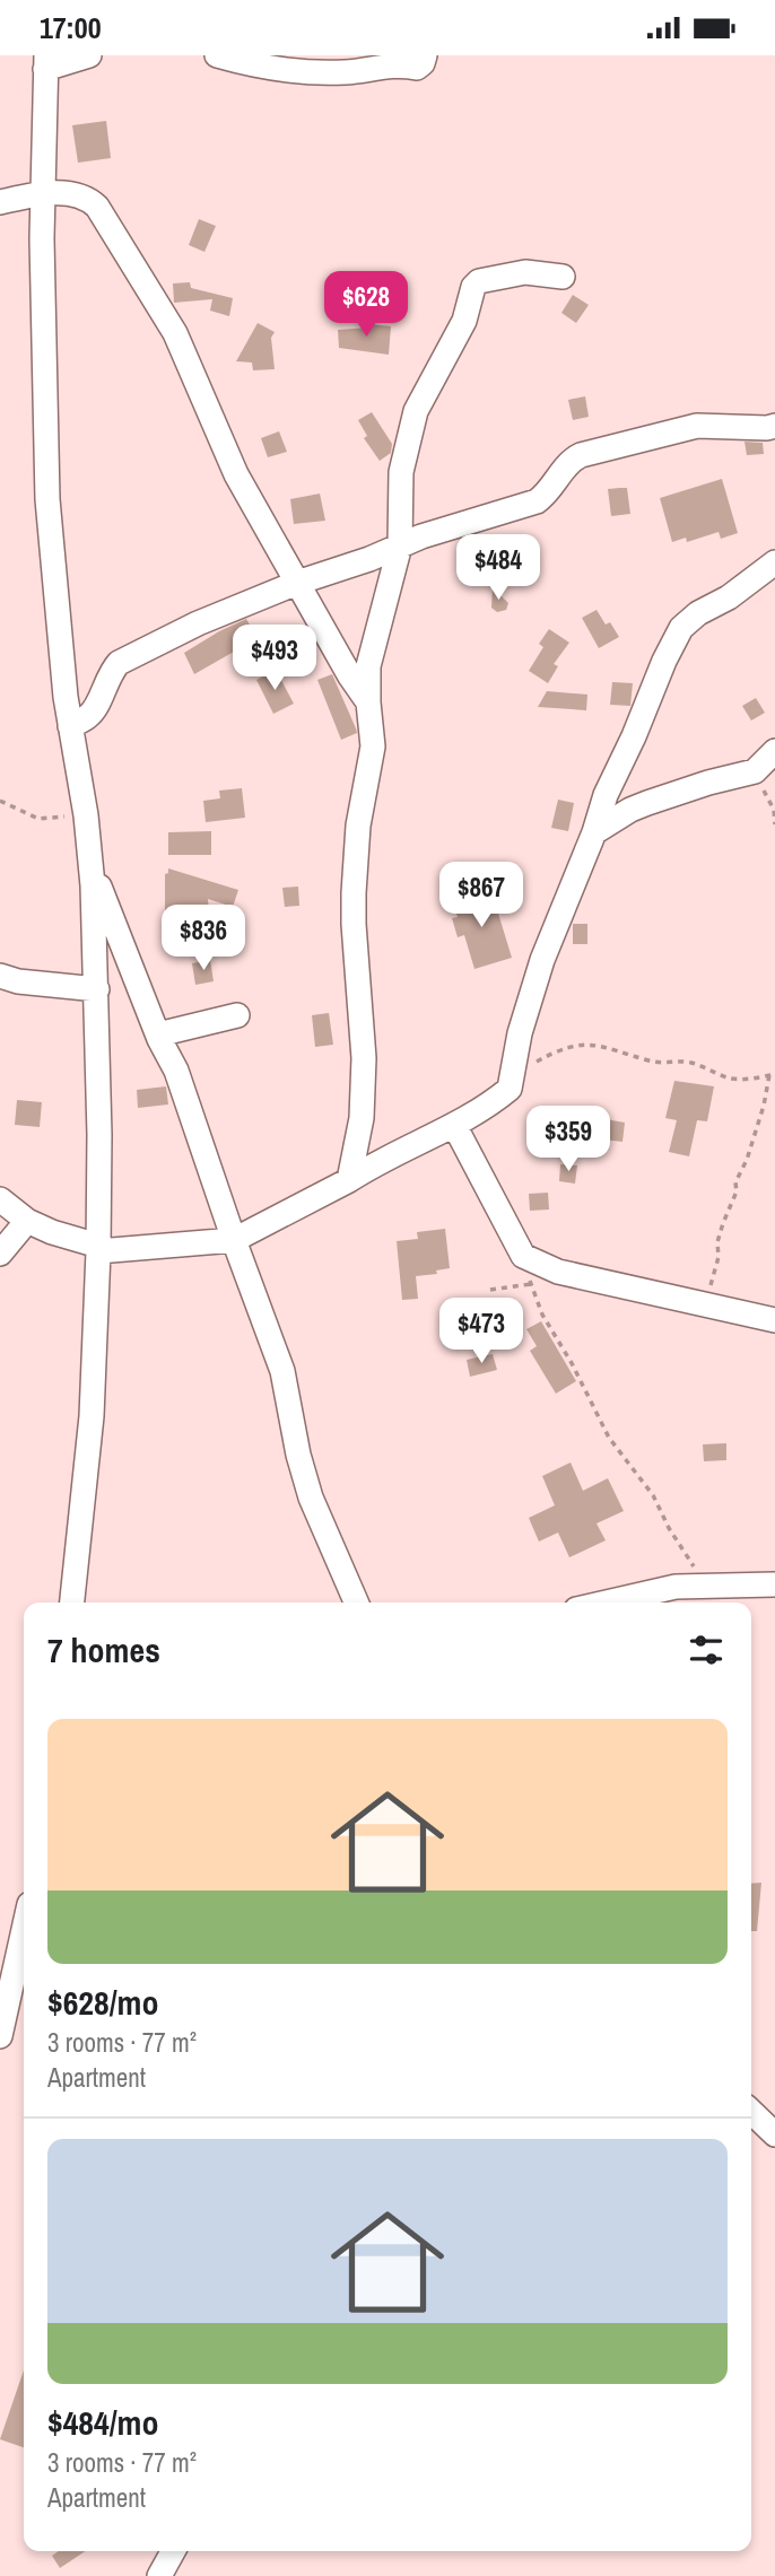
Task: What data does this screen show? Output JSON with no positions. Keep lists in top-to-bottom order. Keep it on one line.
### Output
{"page":{"status":"17:00","price":["$628","$484","$493","$867","$836","$359","$473"],"heading":"7 homes","list":[{"name":"$628/mo","note":"3 rooms · 77 m² · Apartment"},{"name":"$484/mo","note":"3 rooms · 77 m² · Apartment"}]}}
